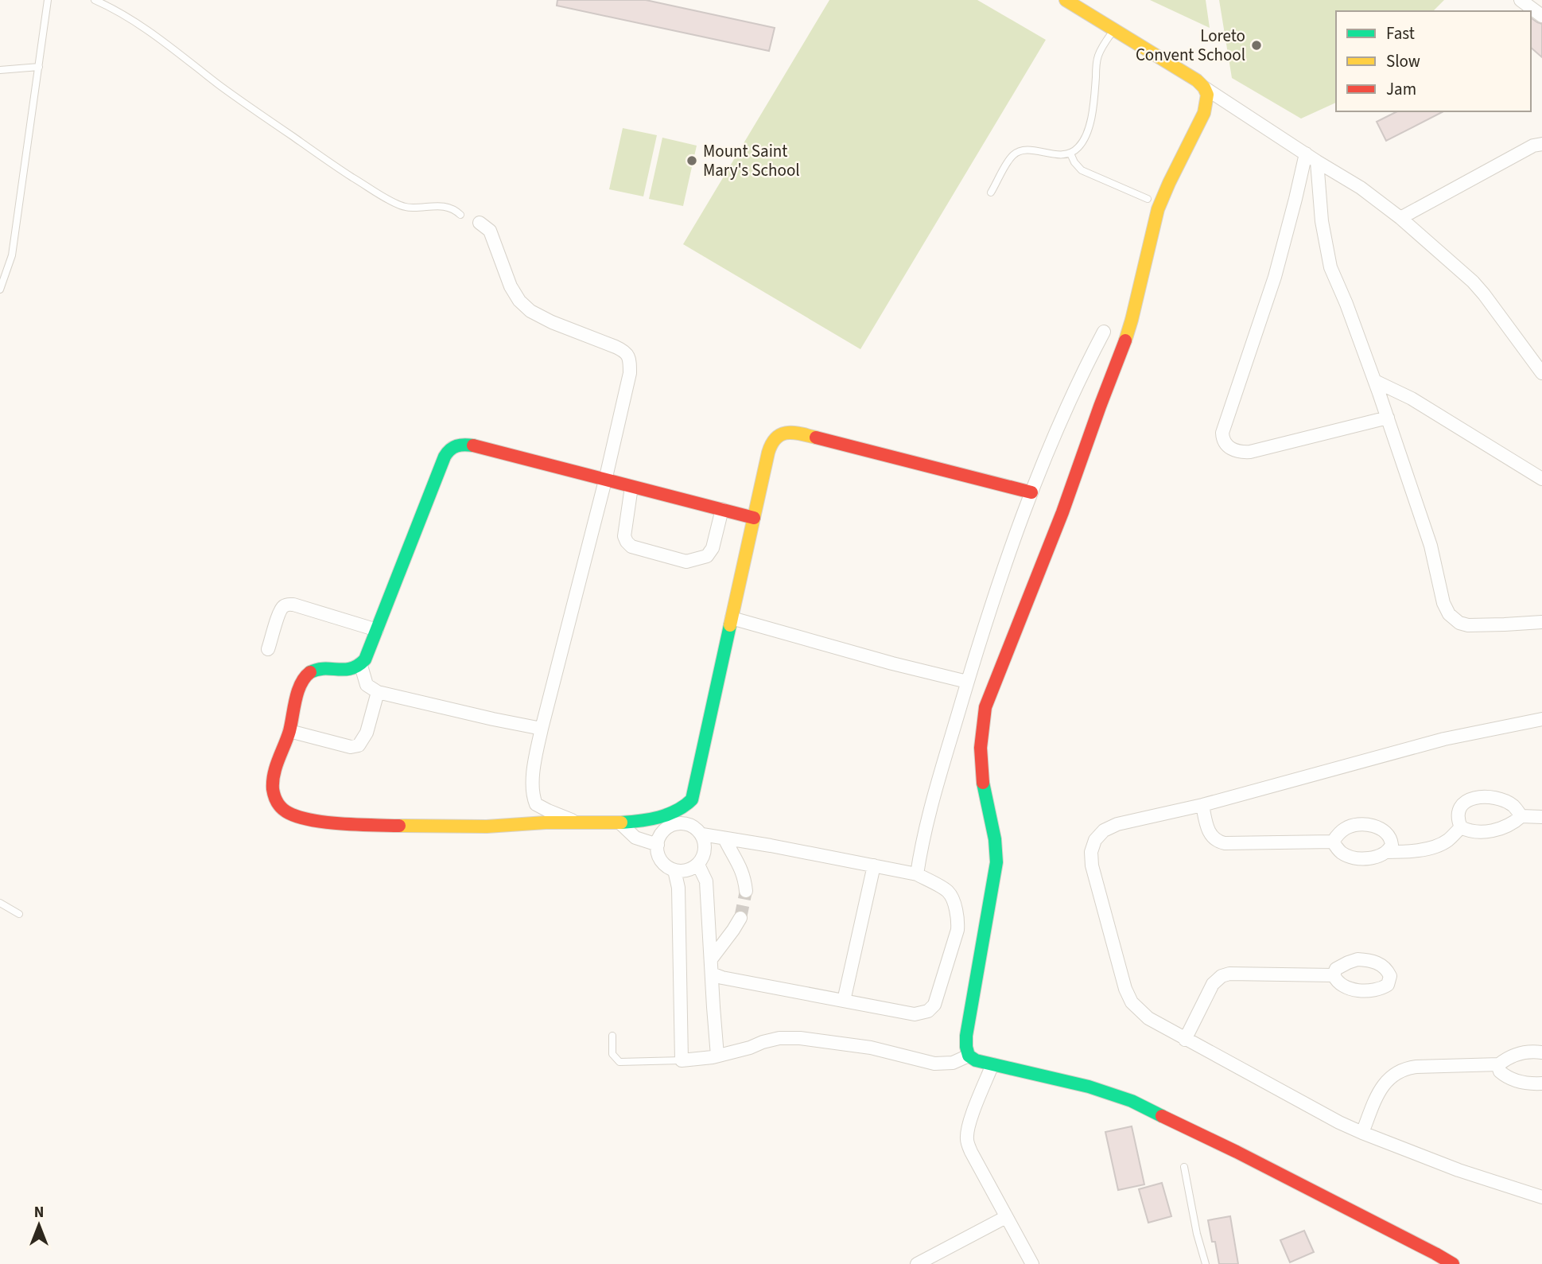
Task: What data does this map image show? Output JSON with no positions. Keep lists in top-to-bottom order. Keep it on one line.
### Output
{"places":["Loreto Convent School","Mount Saint Mary's School"],"legend":["Fast","Slow","Jam"],"north":"top"}
